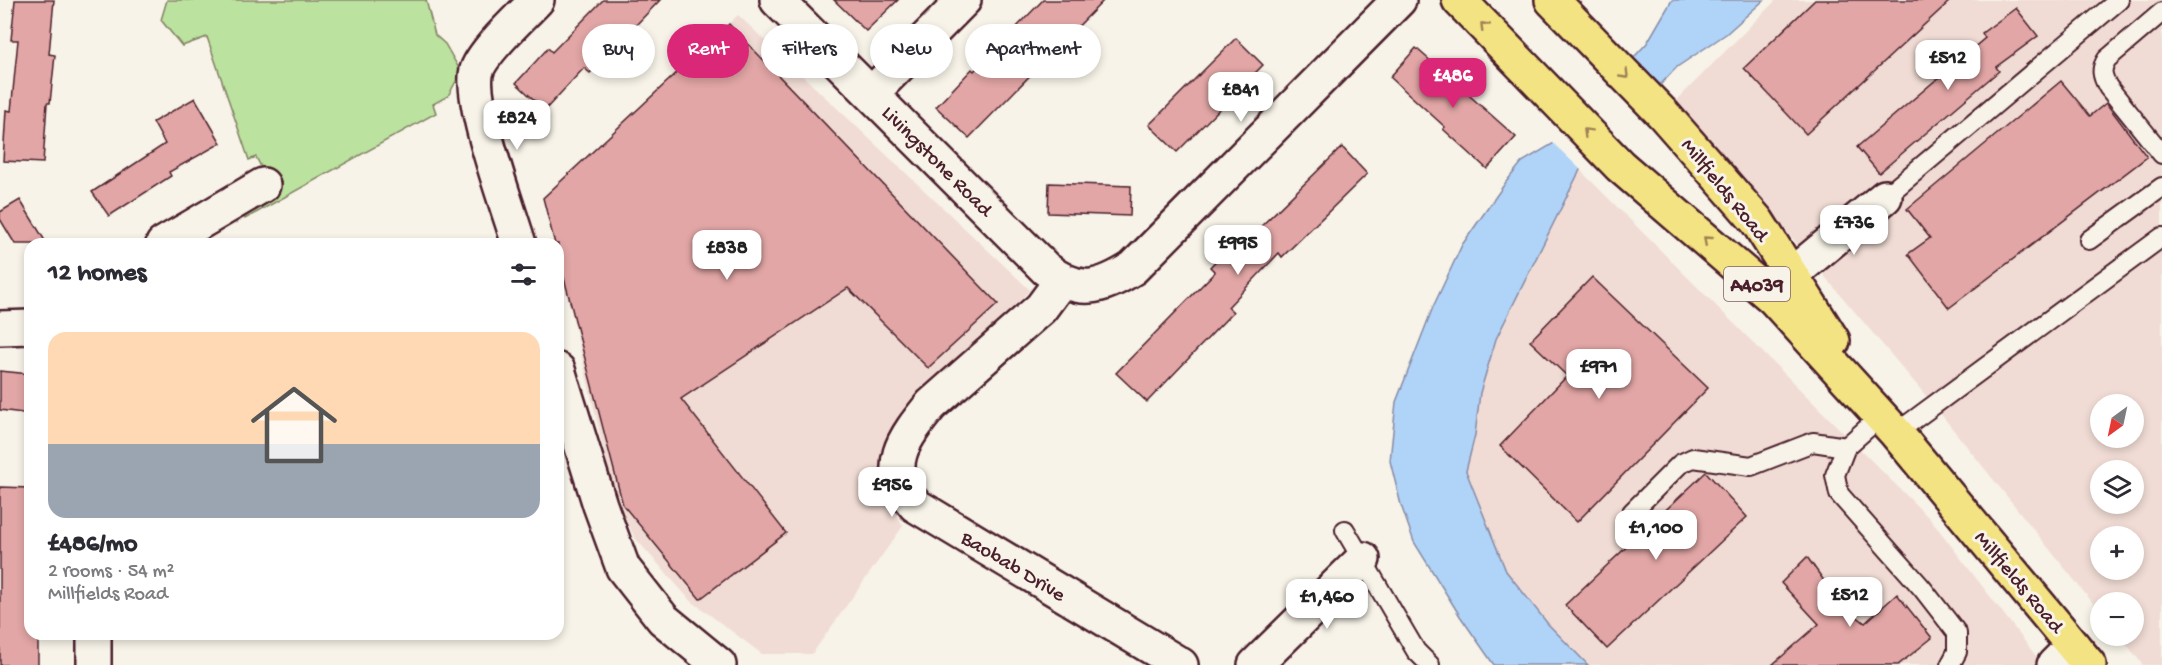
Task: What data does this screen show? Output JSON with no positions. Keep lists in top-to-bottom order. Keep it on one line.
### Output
{"streets":{"main road":["Millfields Road","A4039"],"street":["Livingstone Road","Baobab Drive"]},"crossings":[["Livingstone Road","Baobab Drive"]],"north":"bottom left","page":{"chip":["Buy","Rent","Filters","New","Apartment"],"price":["£512","£486","£841","£824","£736","£995","£838","£971","£956","£1,100","£512","£1,460"],"heading":"12 homes","list":[{"name":"£486/mo","note":"2 rooms · 54 m² · Millfields Road"}],"map_buttons":["+","−"]}}
